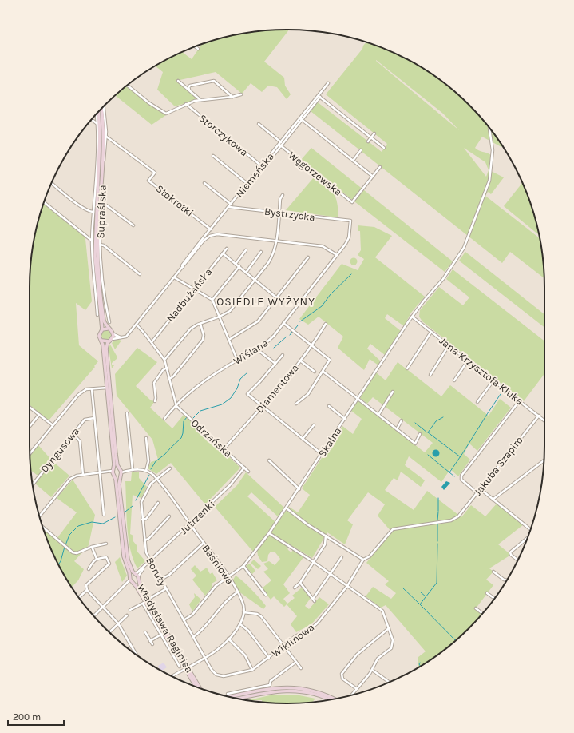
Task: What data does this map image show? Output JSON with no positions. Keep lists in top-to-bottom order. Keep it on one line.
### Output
{"streets":{"main road":["Władysława Raginisa"],"street":["Storczykowa","Węgorzewska","Niemeńska","Stokrotki","Supraślska","Bystrzycka","Nadbużańska","Wiślana","Jana Krzysztofa Kluka","Diamentowa","Odrzańska","Skalna","Dyngusowa","Jakuba Szapiro","Jutrzenki","Baśniowa","Boruty","Wiklinowa"]},"crossings":[["Storczykowa","Niemeńska"],["Węgorzewska","Niemeńska"],["Niemeńska","Stokrotki"],["Niemeńska","Bystrzycka"],["Niemeńska","Wiślana"],["Stokrotki","Supraślska"],["Bystrzycka","Wiślana"],["Wiślana","Odrzańska"],["Jana Krzysztofa Kluka","Skalna"],["Jana Krzysztofa Kluka","Jakuba Szapiro"],["Diamentowa","Odrzańska"],["Odrzańska","Jutrzenki"],["Skalna","Baśniowa"],["Skalna","Boruty"],["Jakuba Szapiro","Wiklinowa"],["Jutrzenki","Baśniowa"],["Jutrzenki","Boruty"],["Jutrzenki","Władysława Raginisa"],["Baśniowa","Boruty"],["Boruty","Wiklinowa"]],"districts":["OSIEDLE WYŻYNY"],"scale_bar":"200 m"}
